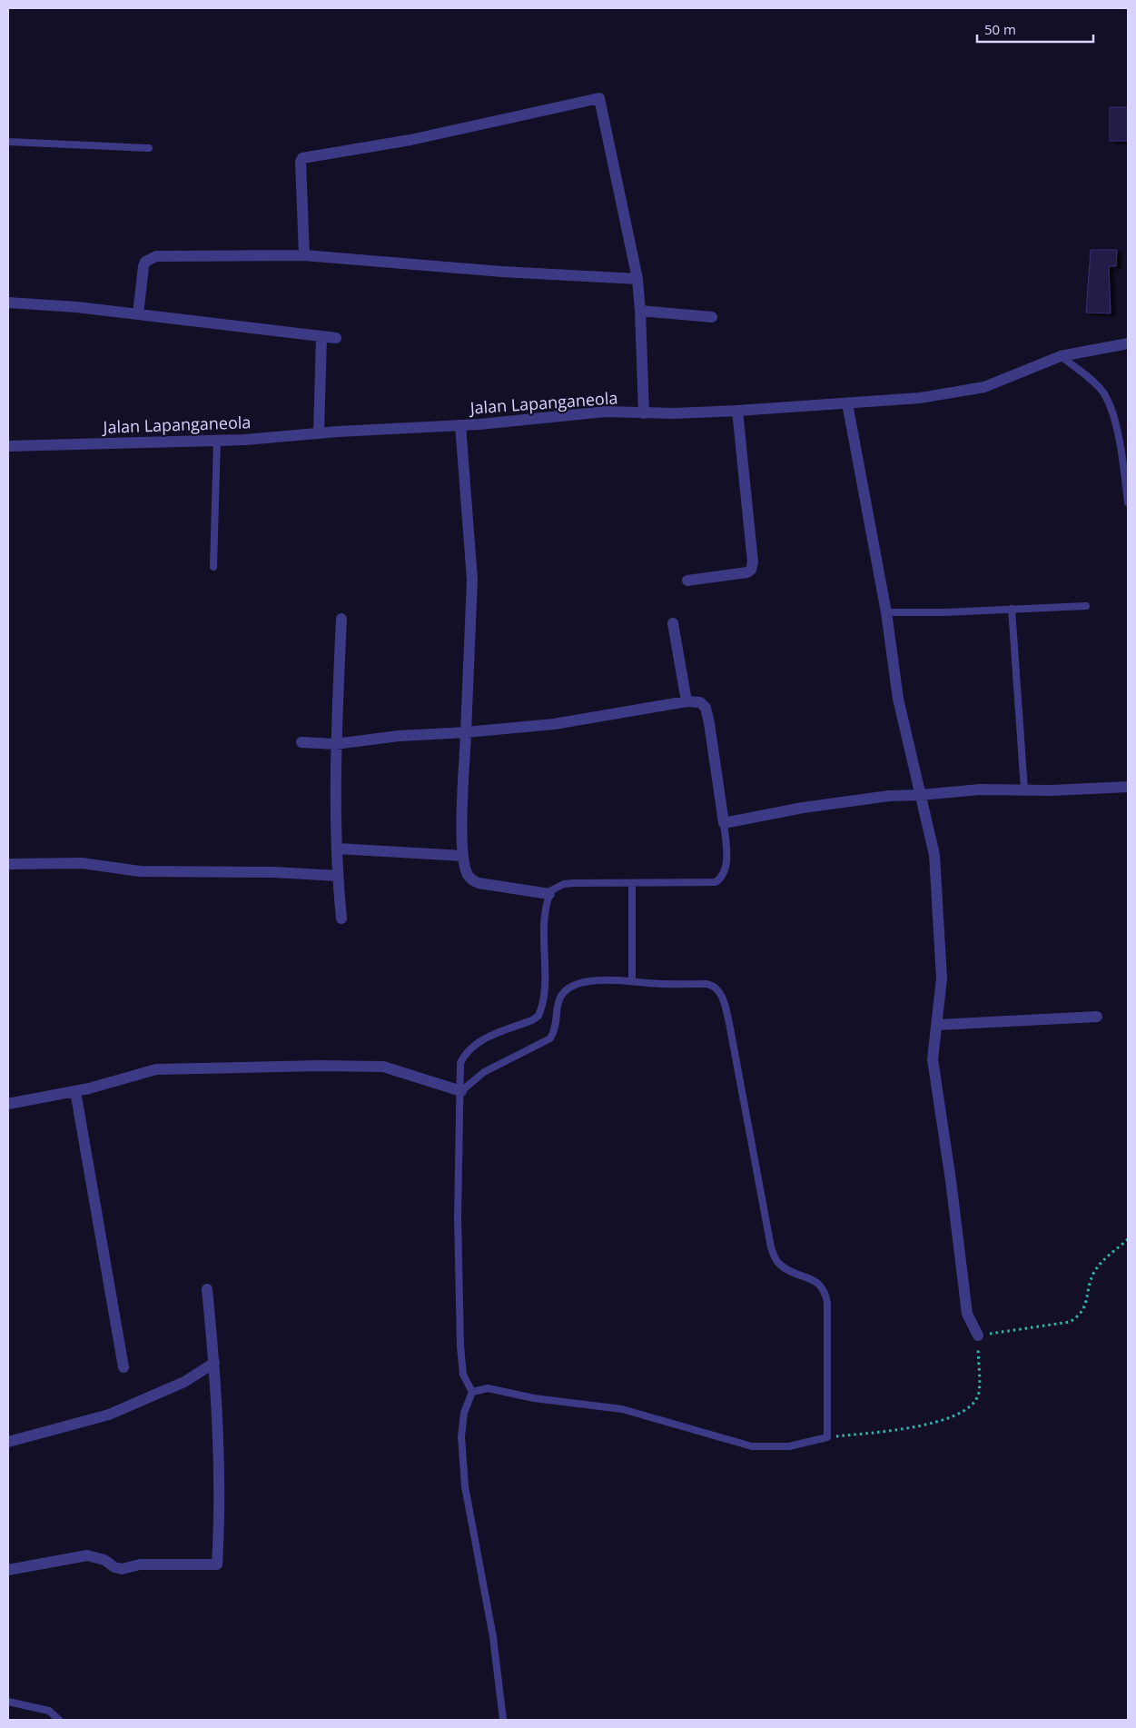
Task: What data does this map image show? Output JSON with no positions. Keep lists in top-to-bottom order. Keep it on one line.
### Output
{"streets":{"street":["Jalan Lapanganeola"]},"scale_bar":"50 m"}
